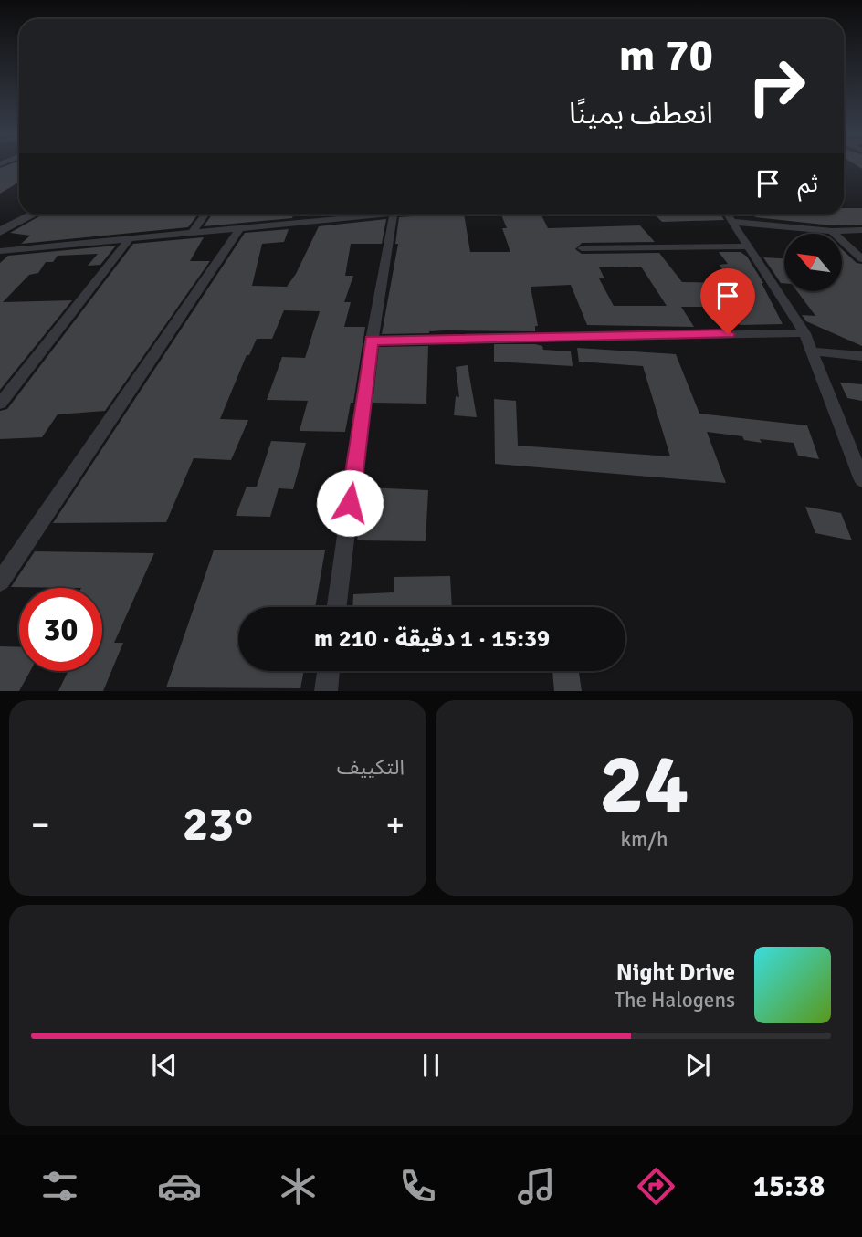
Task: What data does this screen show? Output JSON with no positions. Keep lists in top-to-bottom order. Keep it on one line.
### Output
{"north":"top left","page":{"turn":["70 m","انعطف يمينًا"],"then":"ثم","limit":"30","trip":"15:39 · 1 دقيقة · 210 m","tile":[["24","km/h"],"التكييف"],"heat":["−","23°","+"],"song":["Night Drive","The Halogens"],"tabs":"15:38"}}
